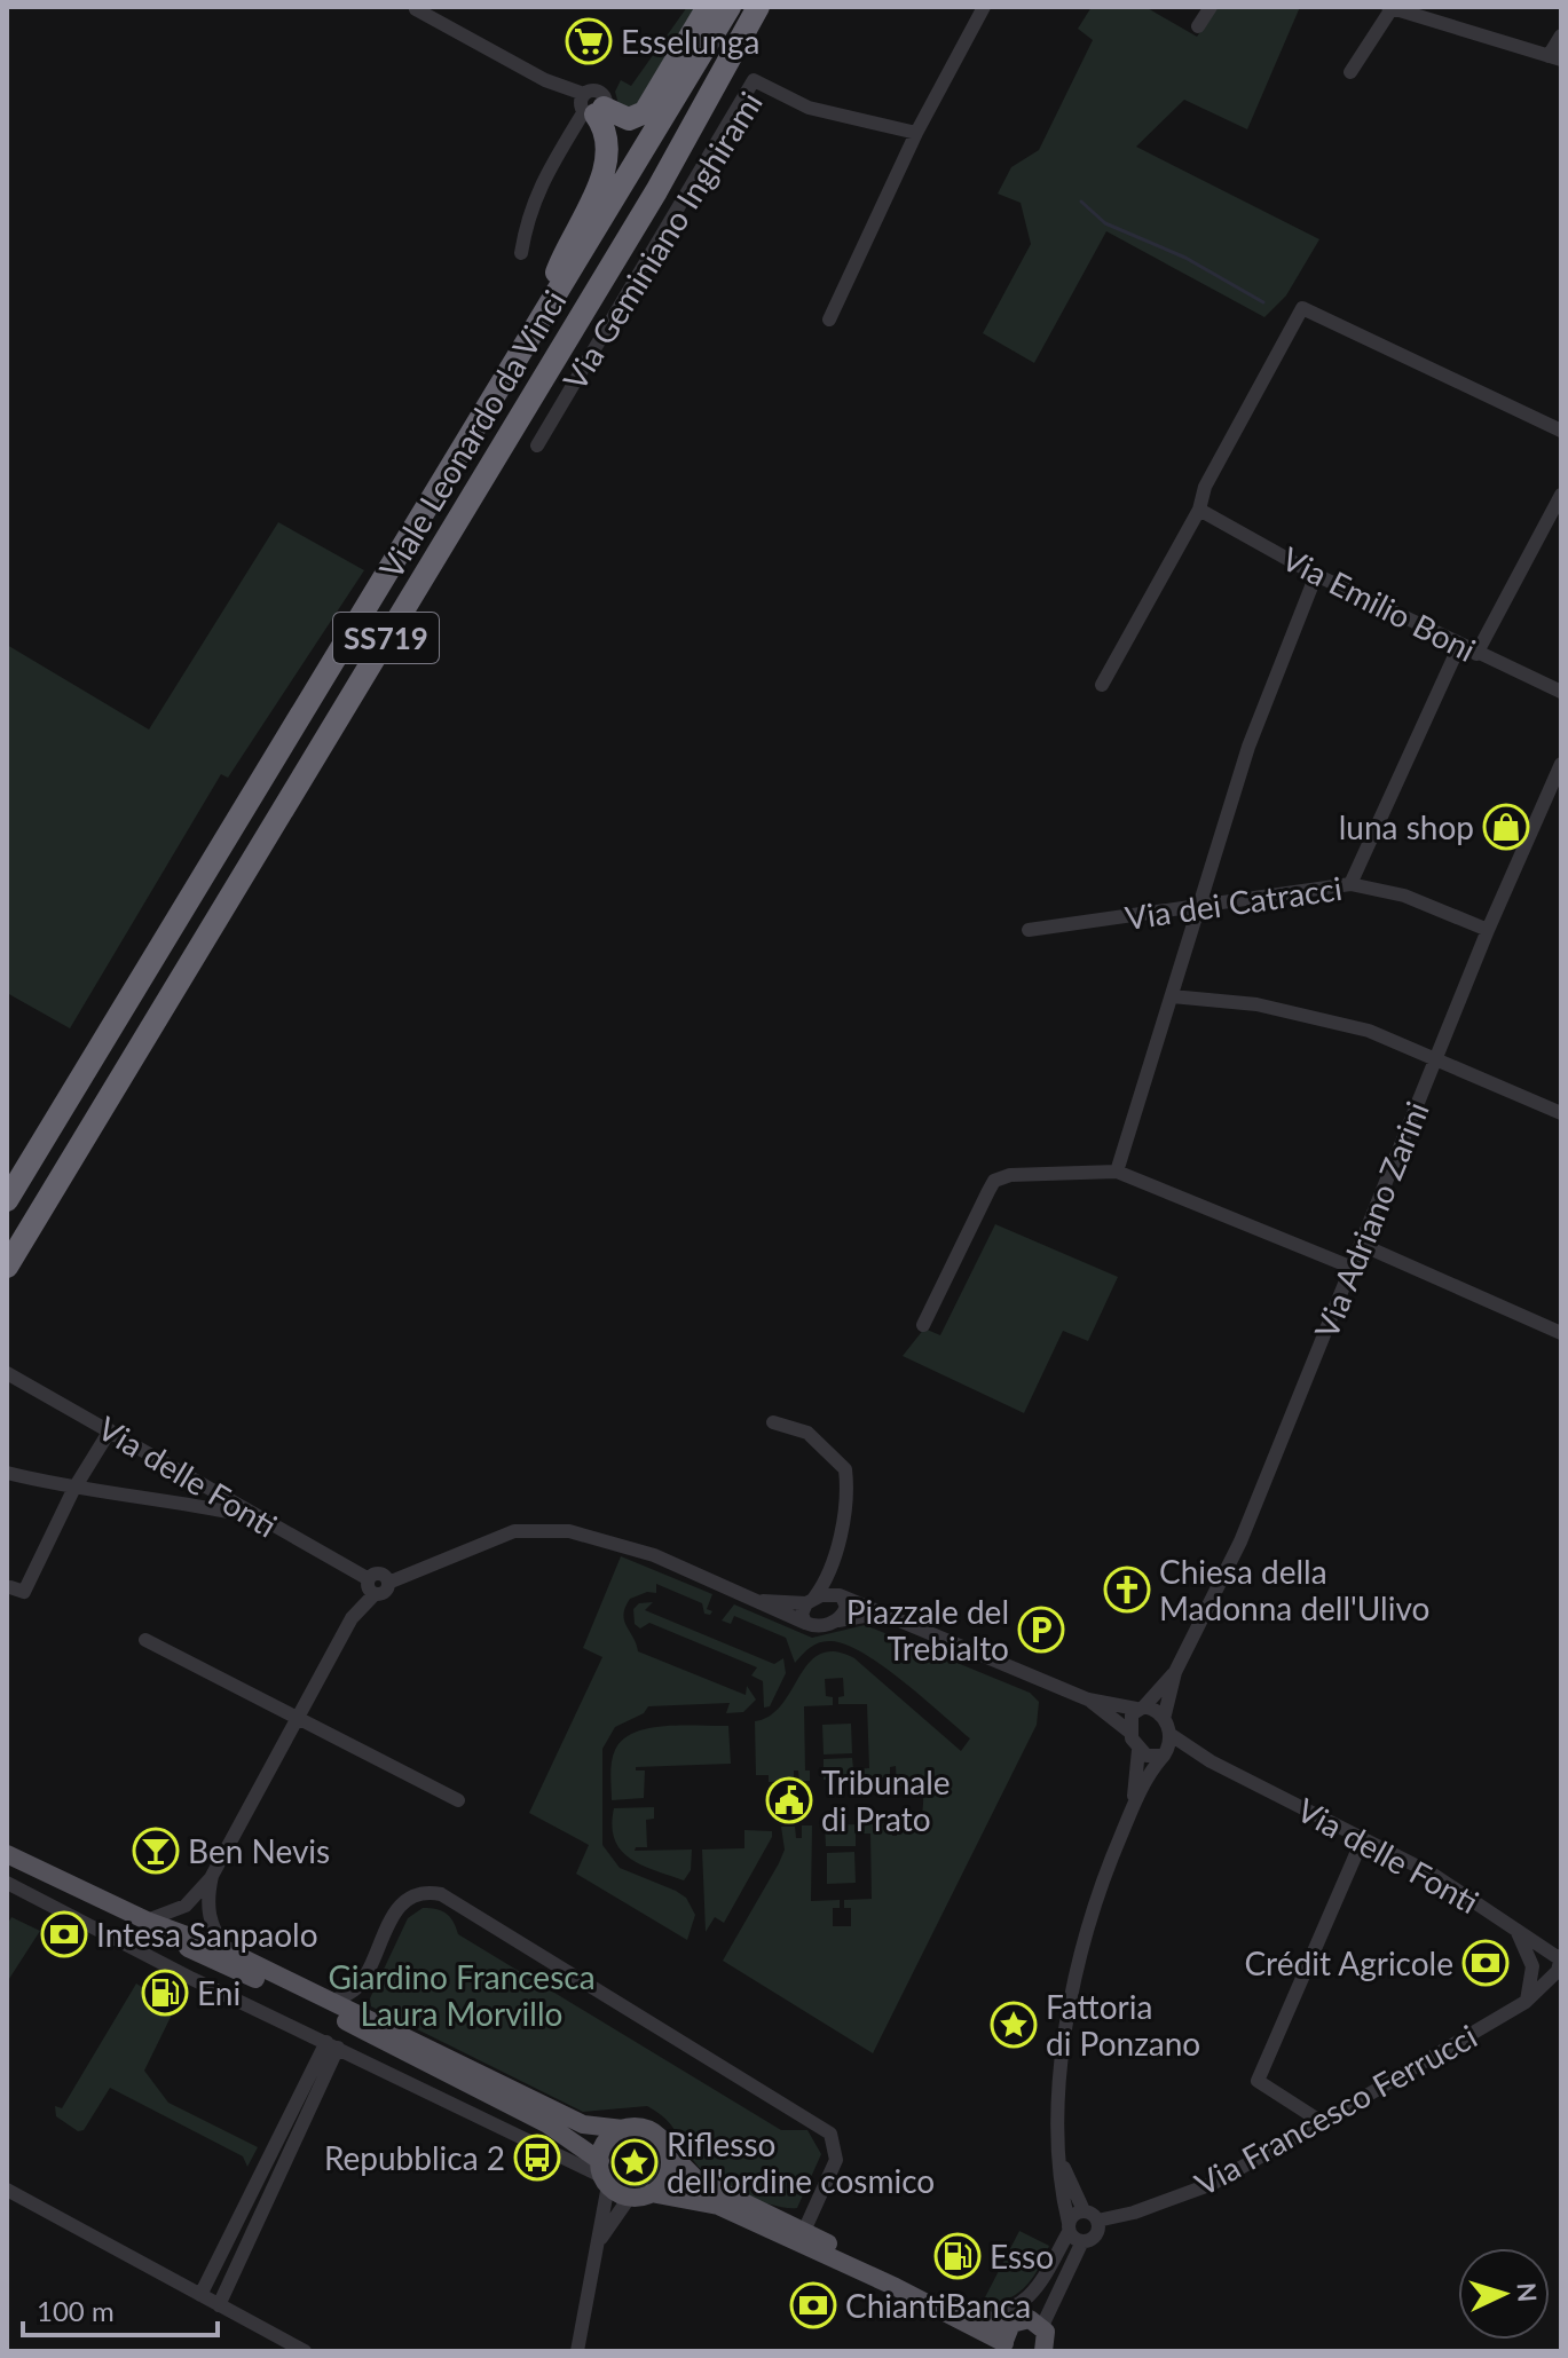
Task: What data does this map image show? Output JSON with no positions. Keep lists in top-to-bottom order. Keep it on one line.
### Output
{"streets":{"highway":["Viale Leonardo da Vinci","SS719"],"street":["Via Geminiano Inghirami","Via Emilio Boni","Via dei Catracci","Via Adriano Zarini","Via delle Fonti","Via Francesco Ferrucci"]},"crossings":[["Via dei Catracci","Via Adriano Zarini"],["Via delle Fonti","Via Francesco Ferrucci"]],"parks":["Giardino Francesca Laura Morvillo"],"places":{"supermarket":["Esselunga"],"shop":["luna shop"],"church":["Chiesa della Madonna dell'Ulivo"],"parking":["Piazzale del Trebialto"],"public building":["Tribunale di Prato"],"bar":["Ben Nevis"],"bank":["Intesa Sanpaolo","Crédit Agricole","ChiantiBanca"],"fuel station":["Eni","Esso"],"place":["Fattoria di Ponzano","Riflesso dell'ordine cosmico"],"bus stop":["Repubblica 2"]},"scale_bar":"100 m","north":"right"}
